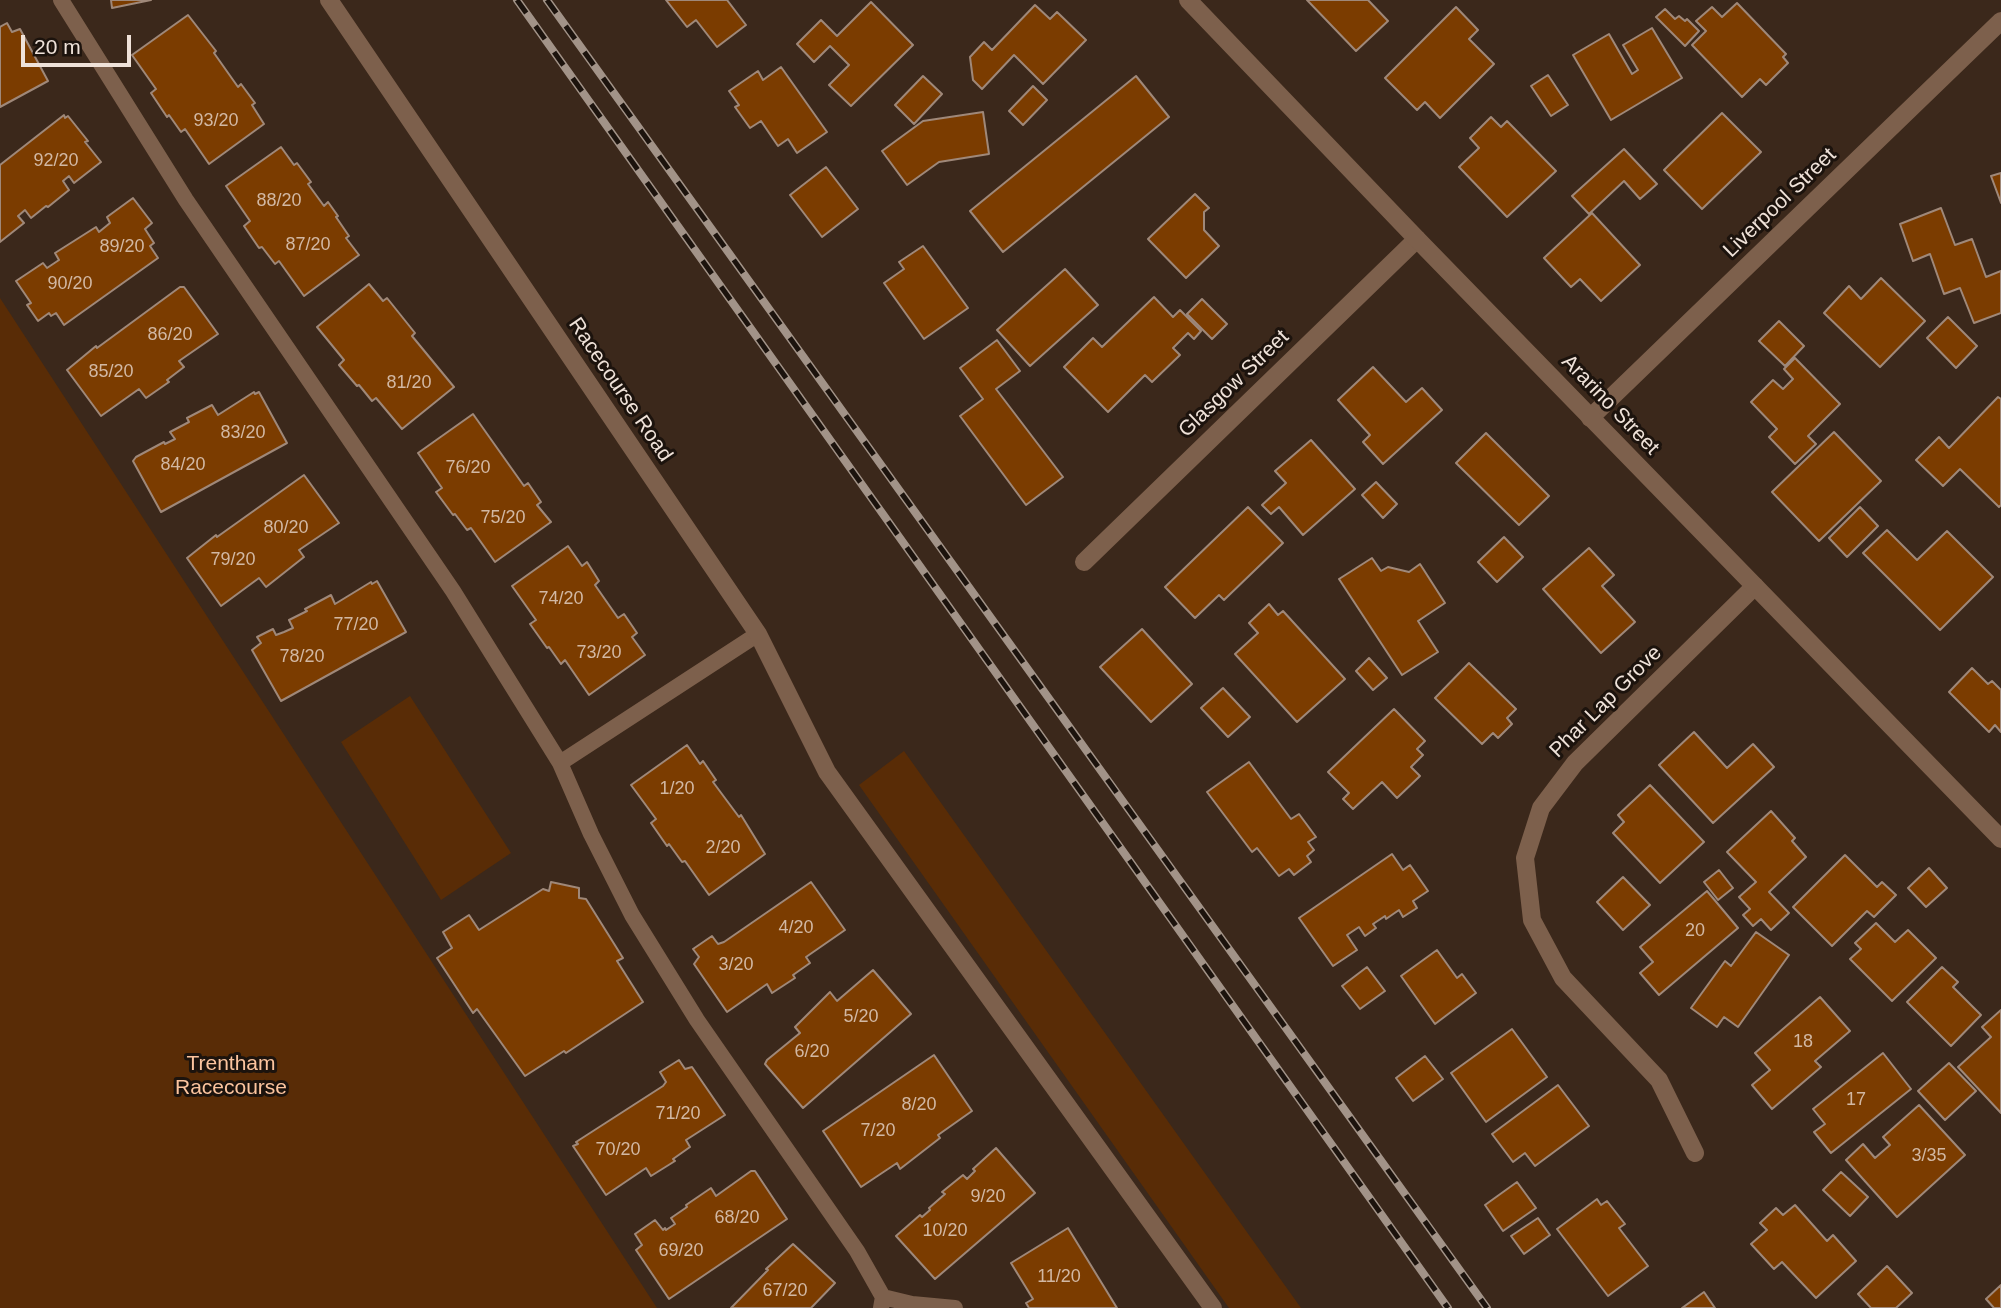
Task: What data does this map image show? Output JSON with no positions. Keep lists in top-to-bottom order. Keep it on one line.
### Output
{"streets":{"street":["Liverpool Street","Glasgow Street","Racecourse Road","Ararino Street","Phar Lap Grove"]},"crossings":[["Liverpool Street","Ararino Street"],["Glasgow Street","Ararino Street"],["Ararino Street","Phar Lap Grove"]],"parks":["Trentham Racecourse"],"house_numbers":["93/20","92/20","88/20","87/20","89/20","90/20","86/20","85/20","81/20","83/20","84/20","76/20","75/20","80/20","79/20","74/20","77/20","73/20","78/20","1/20","2/20","4/20","20","3/20","5/20","18","6/20","17","8/20","71/20","7/20","70/20","3/35","9/20","68/20","10/20","69/20","11/20","67/20"],"scale_bar":"20 m"}
